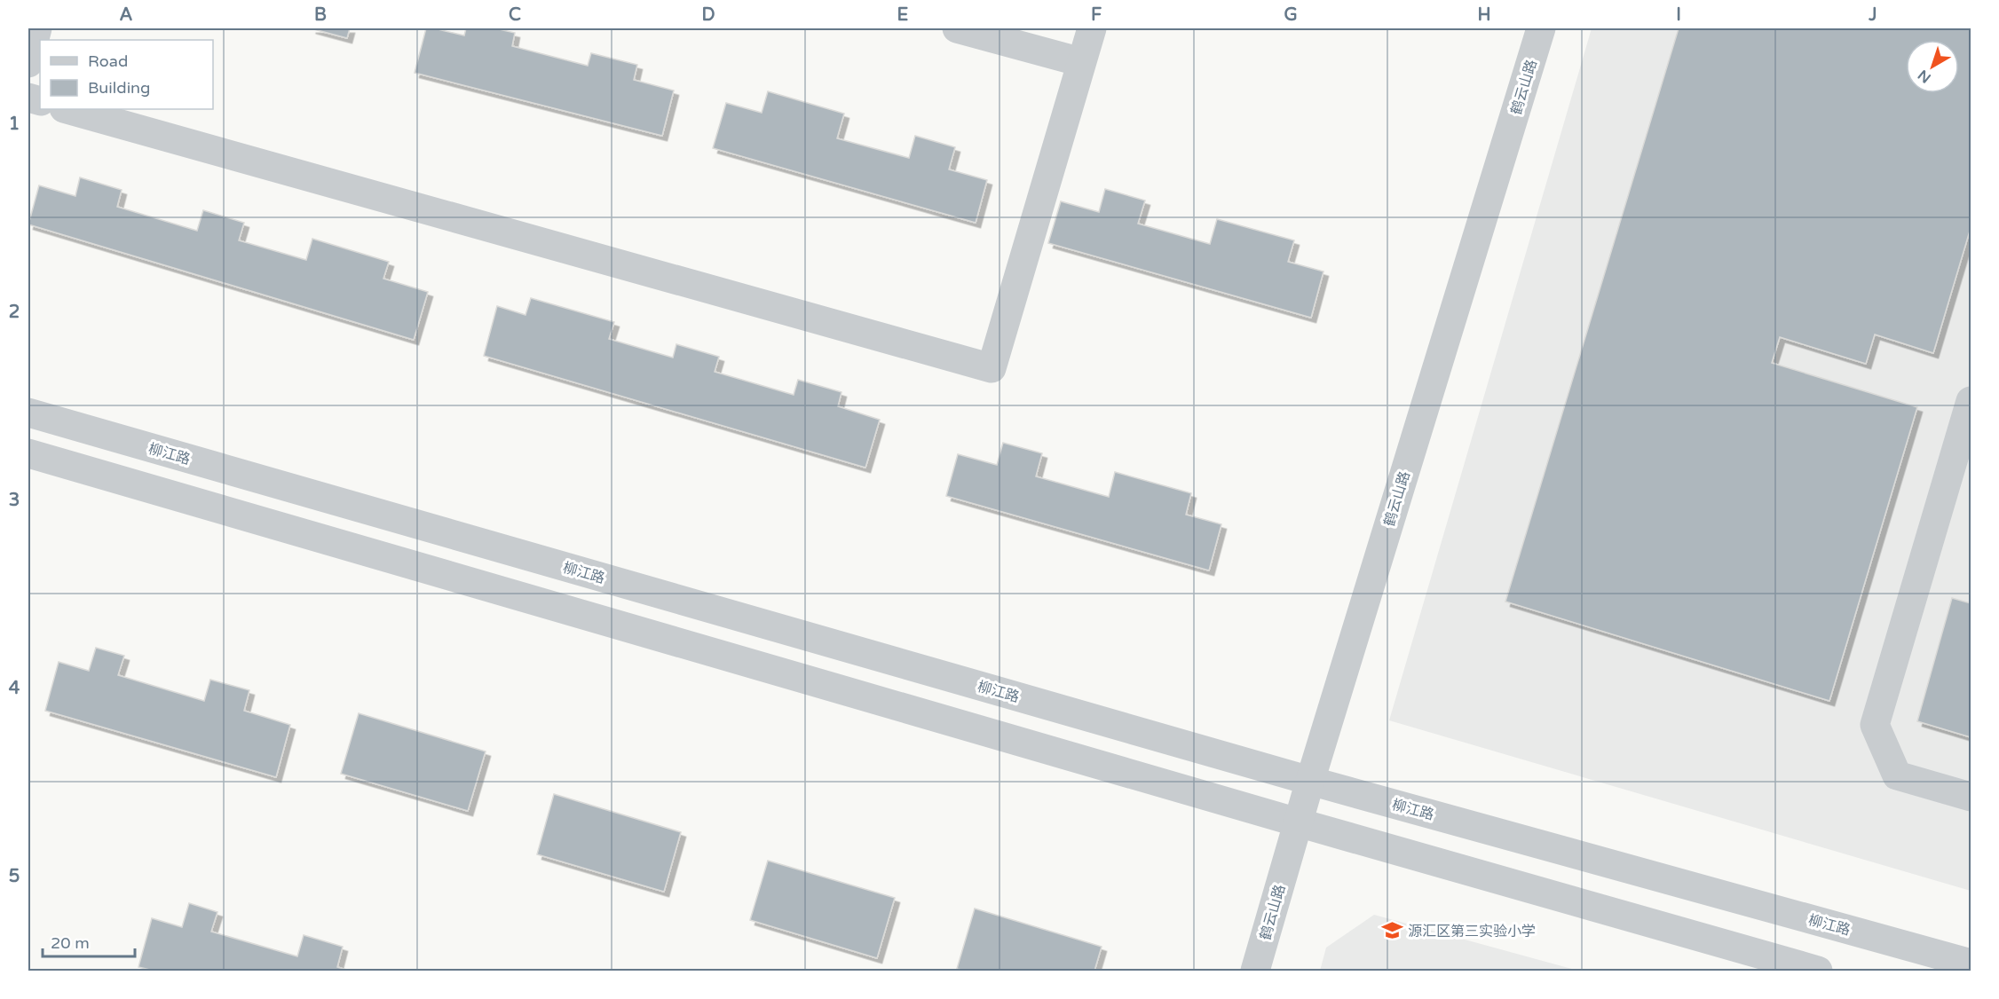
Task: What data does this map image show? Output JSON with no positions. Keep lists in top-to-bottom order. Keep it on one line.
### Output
{"streets":{"street":["鹤云山路","柳江路"]},"crossings":[["鹤云山路","柳江路"]],"places":{"school or university":["源汇区第三实验小学"]},"legend":["Road","Building"],"scale_bar":"20 m","north":"bottom left","grid":{"columns":["A","B","C","D","E","F","G","H","I","J"],"rows":["1","2","3","4","5"]}}
